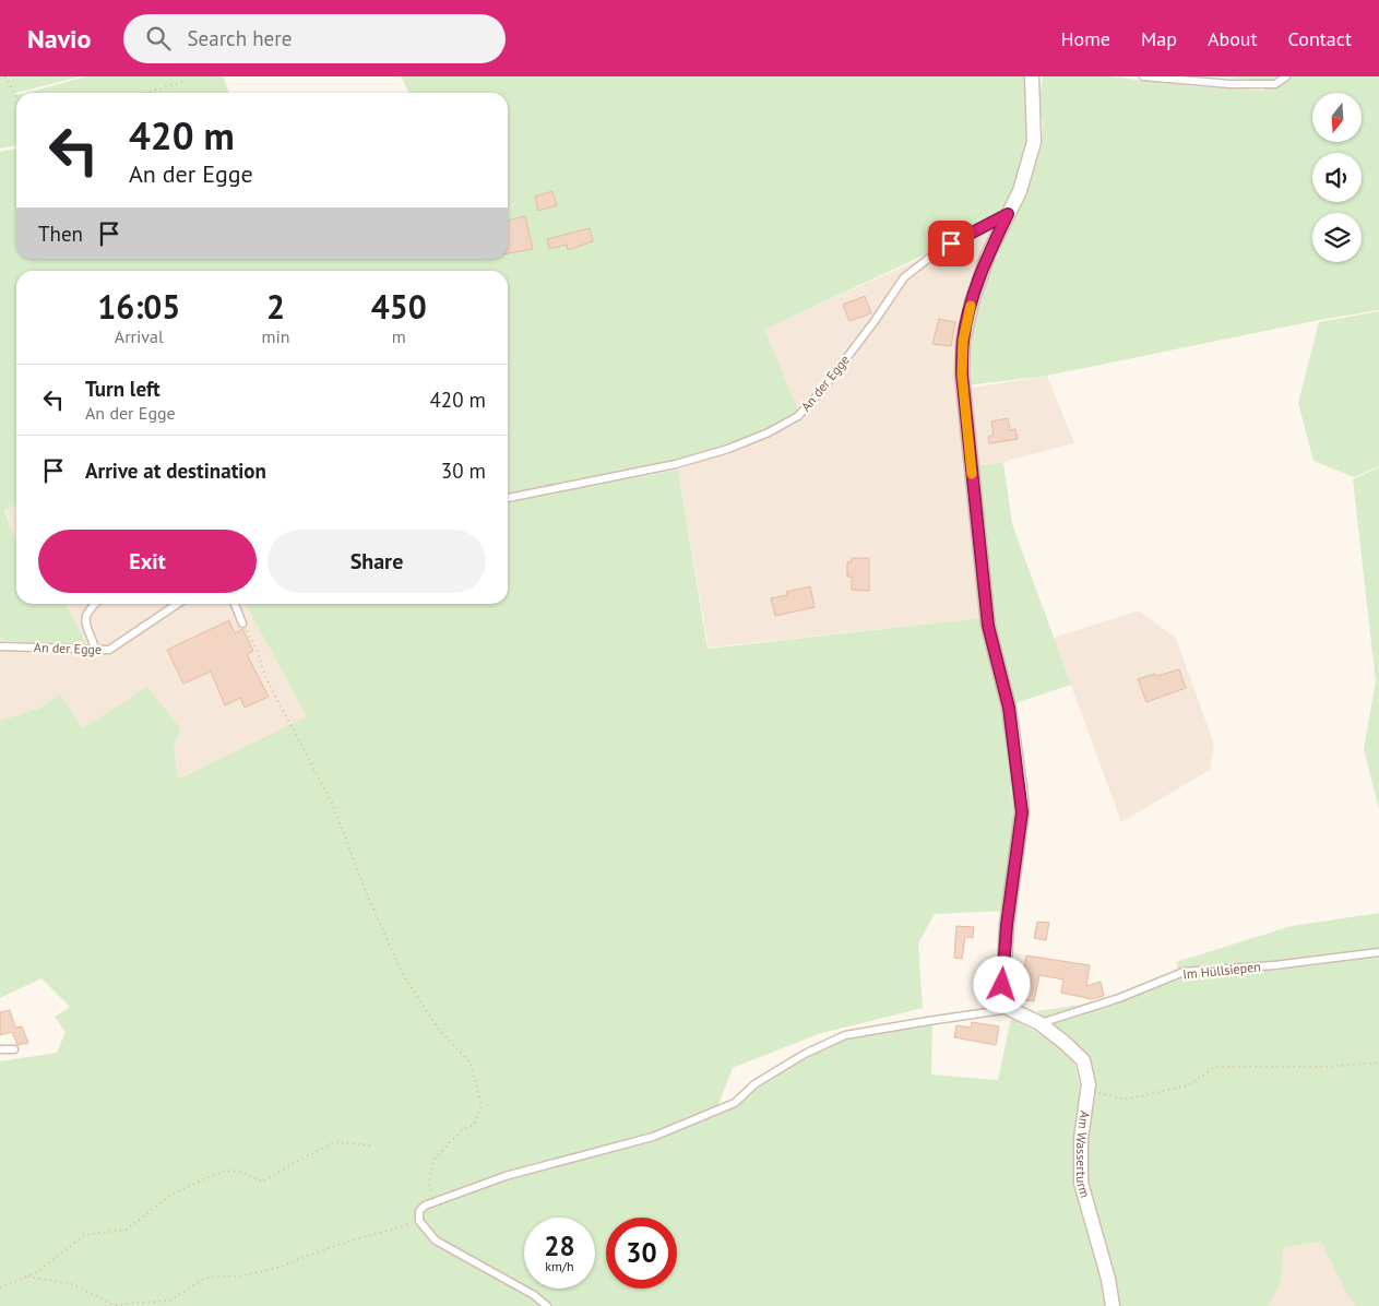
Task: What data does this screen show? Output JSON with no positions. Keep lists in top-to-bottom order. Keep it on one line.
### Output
{"streets":{"street":["Am Wasserturm"],"lane":["An der Egge","Im Hüllsiepen"]},"crossings":[["Im Hüllsiepen","Am Wasserturm"]],"north":"bottom","page":{"header":"Navio","search":"Search here","nav":["Home","Map","About","Contact"],"turn":["420 m","An der Egge"],"then":"Then","eta":["16:05","Arrival","2","min","450","m"],"list":[{"name":"Turn left","note":"An der Egge","value":"420 m"},{"name":"Arrive at destination","value":"30 m"}],"buttons":["Exit","Share"],"speed":"28 km/h","limit":"30"}}
